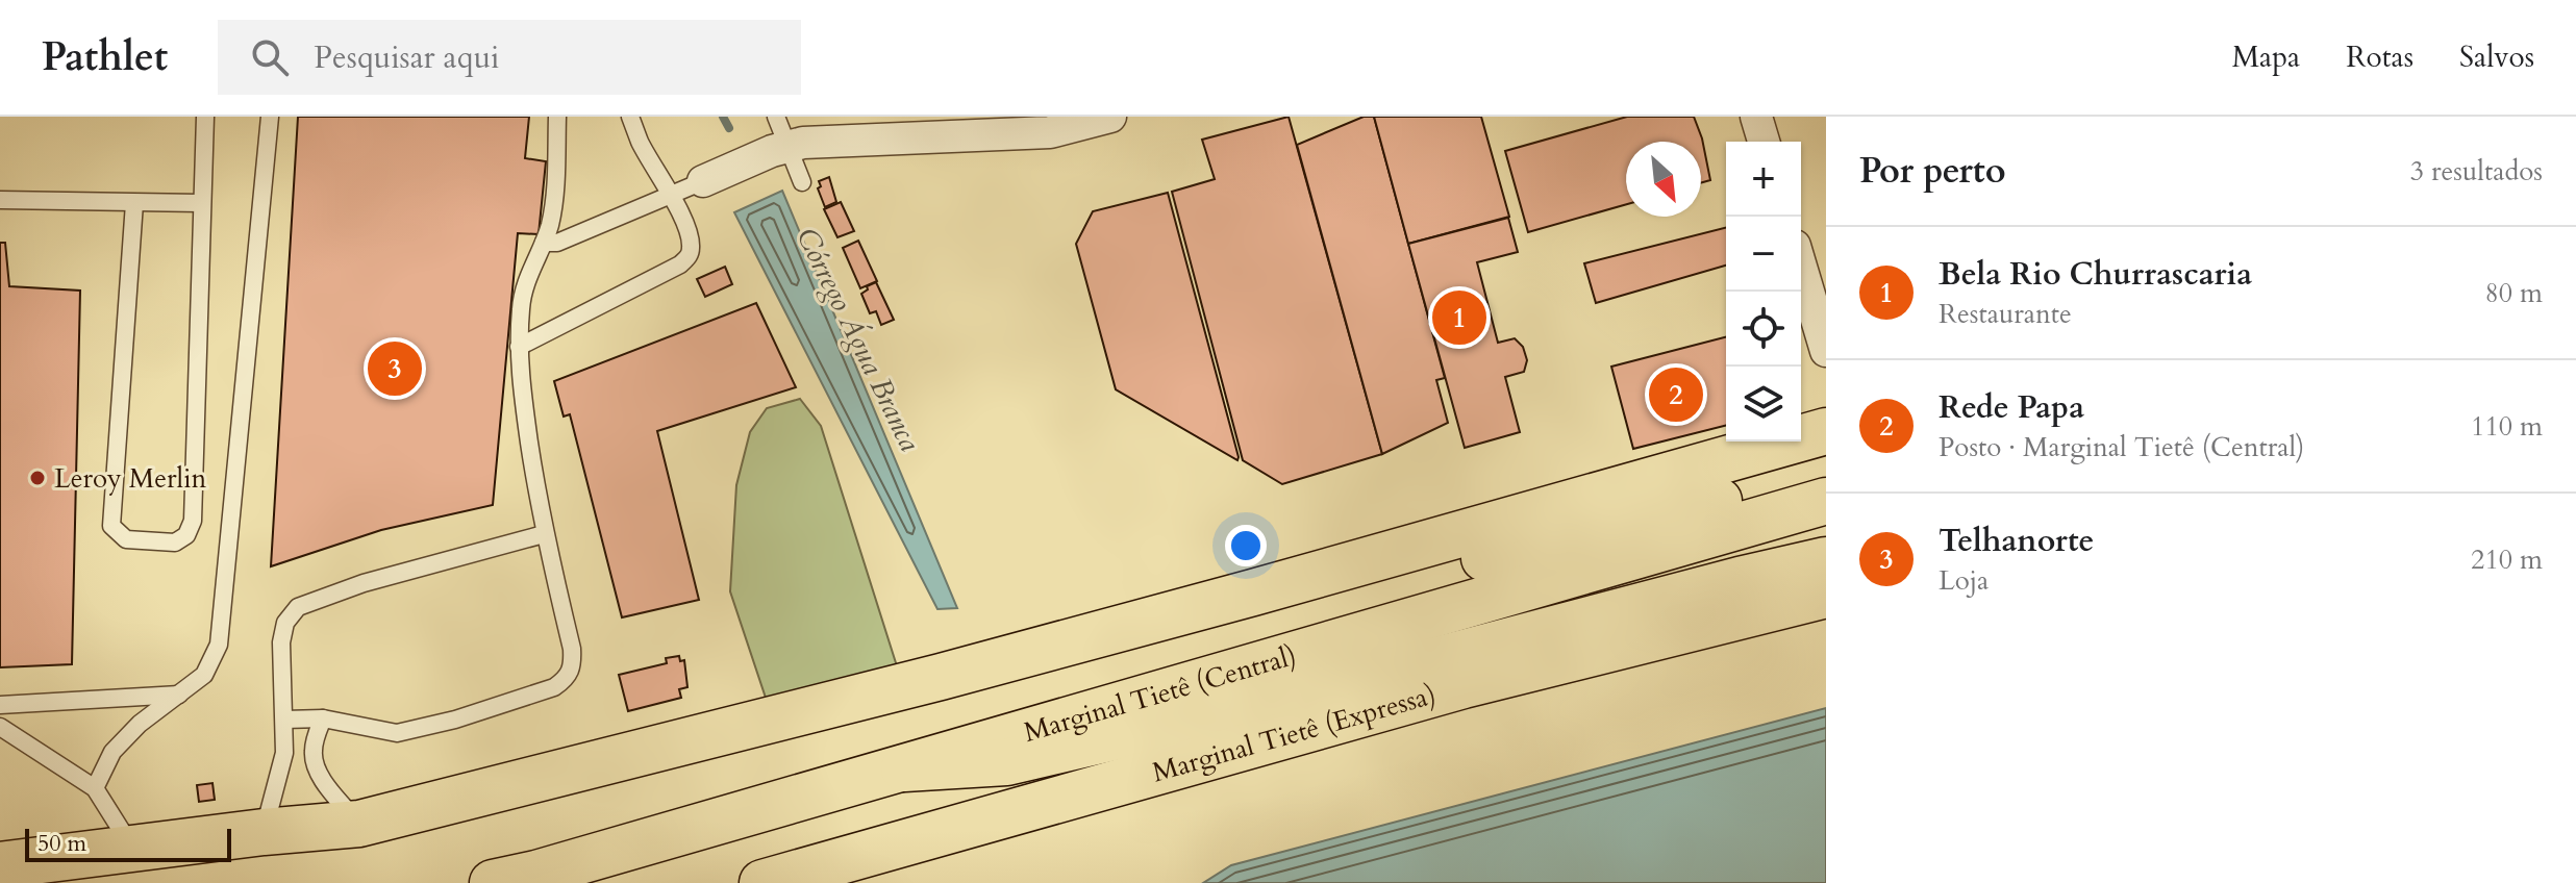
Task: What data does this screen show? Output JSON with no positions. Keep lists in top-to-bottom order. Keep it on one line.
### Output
{"streets":{"highway":["Marginal Tietê (Central)","Marginal Tietê (Expressa)"]},"water":["Córrego Água Branca"],"places":["Leroy Merlin"],"scale_bar":"50 m","north":"bottom right","page":{"header":"Pathlet","search":"Pesquisar aqui","nav":["Mapa","Rotas","Salvos"],"heading":["Por perto","3 resultados"],"map_buttons":["+","−"],"list":[{"mark":"1","name":"Bela Rio Churrascaria","note":"Restaurante","value":"80 m"},{"mark":"2","name":"Rede Papa","note":"Posto · Marginal Tietê (Central)","value":"110 m"},{"mark":"3","name":"Telhanorte","note":"Loja","value":"210 m"}],"pins":["1","3","2"],"scale":"50 m"}}
